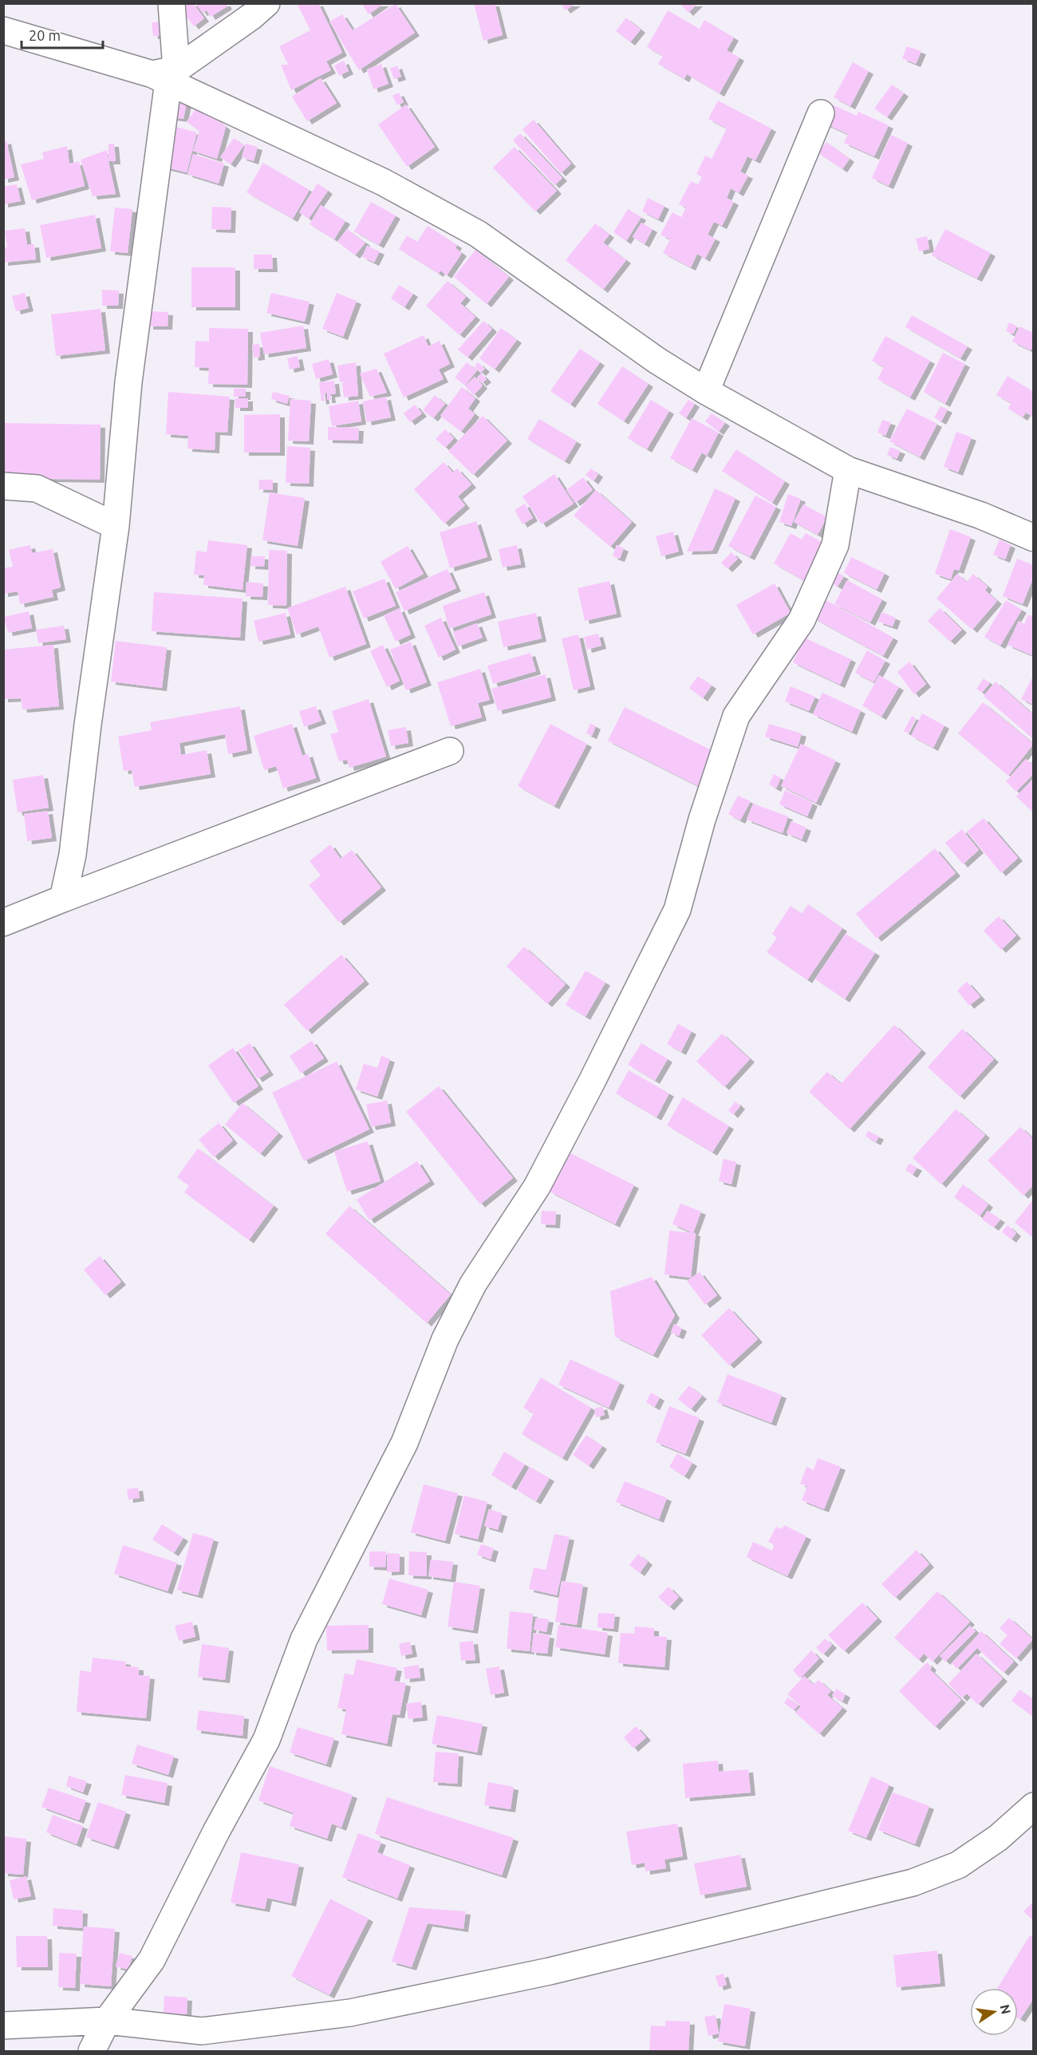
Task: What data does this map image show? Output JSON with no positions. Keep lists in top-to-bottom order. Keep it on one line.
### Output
{"scale_bar":"20 m","north":"right"}
